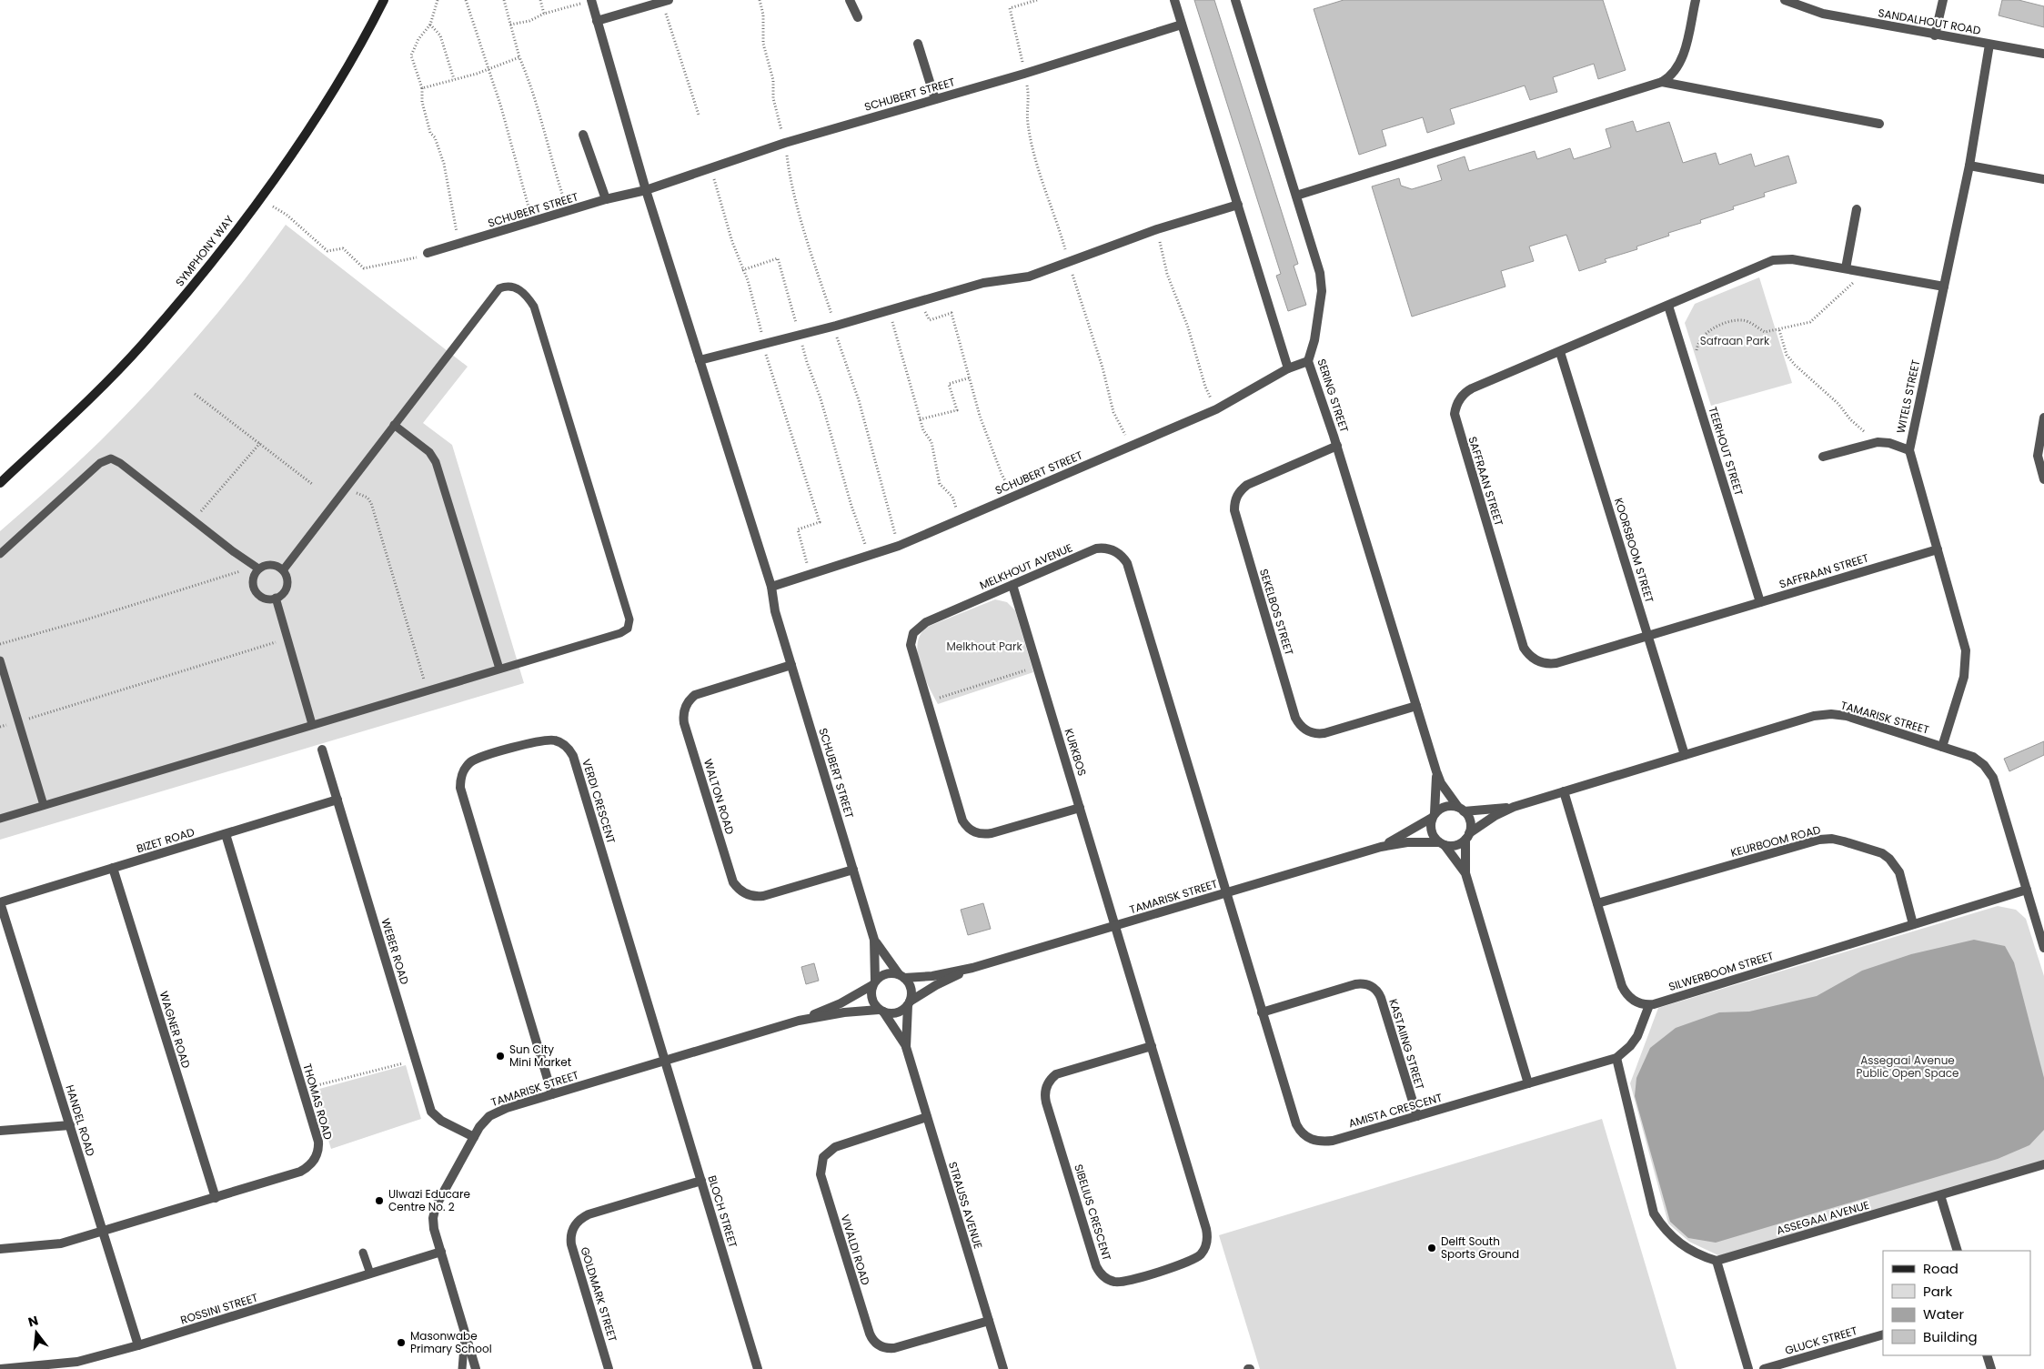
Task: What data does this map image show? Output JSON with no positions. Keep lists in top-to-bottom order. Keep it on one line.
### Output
{"streets":{"main road":["SYMPHONY WAY"],"street":["SANDALHOUT ROAD","SCHUBERT STREET","SERING STREET","WITELS STREET","TEERHOUT STREET","SAFFRAAN STREET","KOORSBOOM STREET","MELKHOUT AVENUE","SEKELBOS STREET","TAMARISK STREET","KURKBOS","WALTON ROAD","VERDI CRESCENT","BIZET ROAD","KEURBOOM ROAD","WEBER ROAD","SILWERBOOM STREET","WAGNER ROAD","KASTAIING STREET","THOMAS ROAD","AMISTA CRESCENT","HANDEL ROAD","STRAUSS AVENUE","BLOCH STREET","SIBELIUS CRESCENT","ASSEGAAI AVENUE","VIVALDI ROAD","GOLDMARK STREET","ROSSINI STREET","GLUCK STREET"]},"crossings":[["SANDALHOUT ROAD","WITELS STREET"],["SCHUBERT STREET","SERING STREET"],["SCHUBERT STREET","TAMARISK STREET"],["SCHUBERT STREET","WALTON ROAD"],["SCHUBERT STREET","STRAUSS AVENUE"],["SERING STREET","SEKELBOS STREET"],["SERING STREET","TAMARISK STREET"],["WITELS STREET","SAFFRAAN STREET"],["WITELS STREET","TAMARISK STREET"],["TEERHOUT STREET","SAFFRAAN STREET"],["SAFFRAAN STREET","KOORSBOOM STREET"],["KOORSBOOM STREET","TAMARISK STREET"],["MELKHOUT AVENUE","TAMARISK STREET"],["MELKHOUT AVENUE","KURKBOS"],["MELKHOUT AVENUE","AMISTA CRESCENT"],["TAMARISK STREET","KURKBOS"],["TAMARISK STREET","VERDI CRESCENT"],["TAMARISK STREET","WEBER ROAD"],["TAMARISK STREET","SILWERBOOM STREET"],["TAMARISK STREET","AMISTA CRESCENT"],["TAMARISK STREET","STRAUSS AVENUE"],["TAMARISK STREET","BLOCH STREET"],["TAMARISK STREET","SIBELIUS CRESCENT"],["TAMARISK STREET","ROSSINI STREET"],["KURKBOS","SIBELIUS CRESCENT"],["VERDI CRESCENT","BLOCH STREET"],["BIZET ROAD","WEBER ROAD"],["BIZET ROAD","WAGNER ROAD"],["BIZET ROAD","THOMAS ROAD"],["BIZET ROAD","HANDEL ROAD"],["KEURBOOM ROAD","SILWERBOOM STREET"],["WAGNER ROAD","THOMAS ROAD"],["KASTAIING STREET","AMISTA CRESCENT"],["THOMAS ROAD","HANDEL ROAD"],["HANDEL ROAD","ROSSINI STREET"],["STRAUSS AVENUE","VIVALDI ROAD"],["BLOCH STREET","GOLDMARK STREET"]],"parks":["Safraan Park","Melkhout Park","Assegaai Avenue Public Open Space"],"places":["Sun City Mini Market","Ulwazi Educare Centre No. 2","Delft South Sports Ground","Masonwabe Primary School"],"legend":["Road","Park","Water","Building"],"north":"top"}
